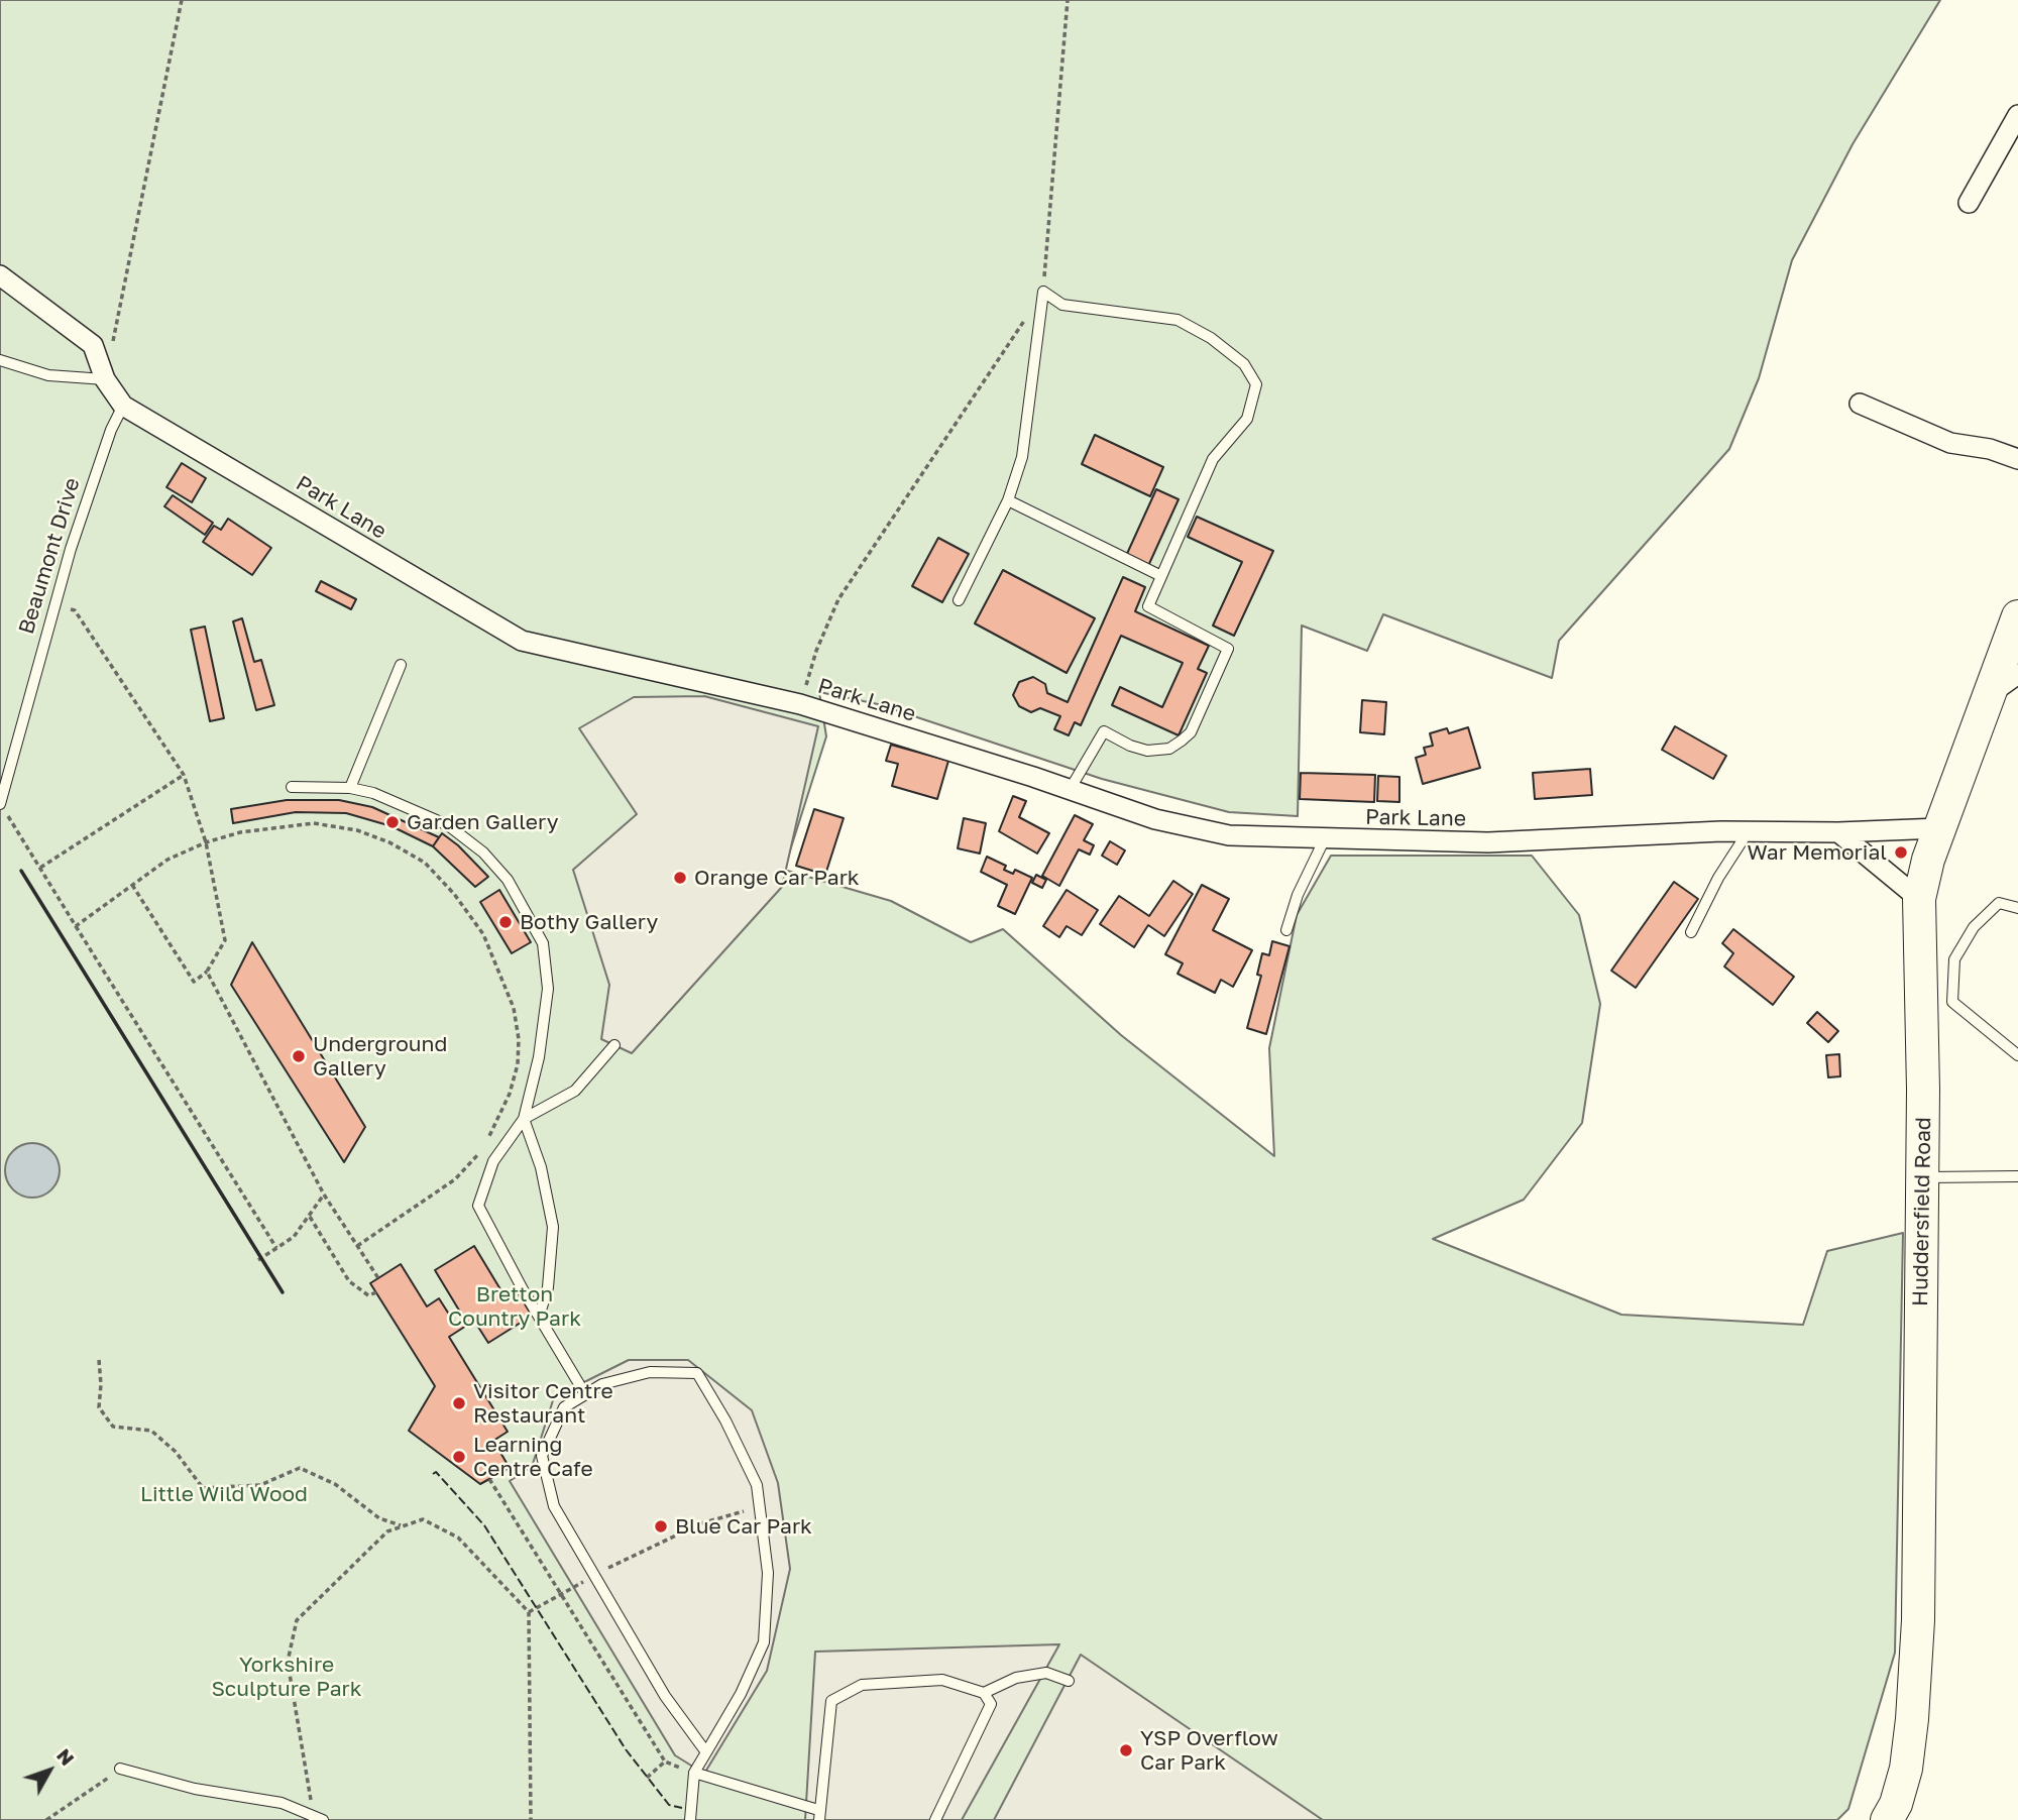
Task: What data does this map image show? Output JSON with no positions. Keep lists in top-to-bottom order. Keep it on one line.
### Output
{"streets":{"highway":["Huddersfield Road"],"street":["Park Lane"],"lane":["Beaumont Drive"]},"crossings":[["Park Lane","Beaumont Drive"],["Park Lane","Huddersfield Road"]],"parks":["Bretton Country Park","Little Wild Wood","Yorkshire Sculpture Park"],"places":["Garden Gallery","War Memorial","Orange Car Park","Bothy Gallery","Underground Gallery","Visitor Centre Restaurant","Learning Centre Cafe","Blue Car Park","YSP Overflow Car Park"],"north":"top right"}
